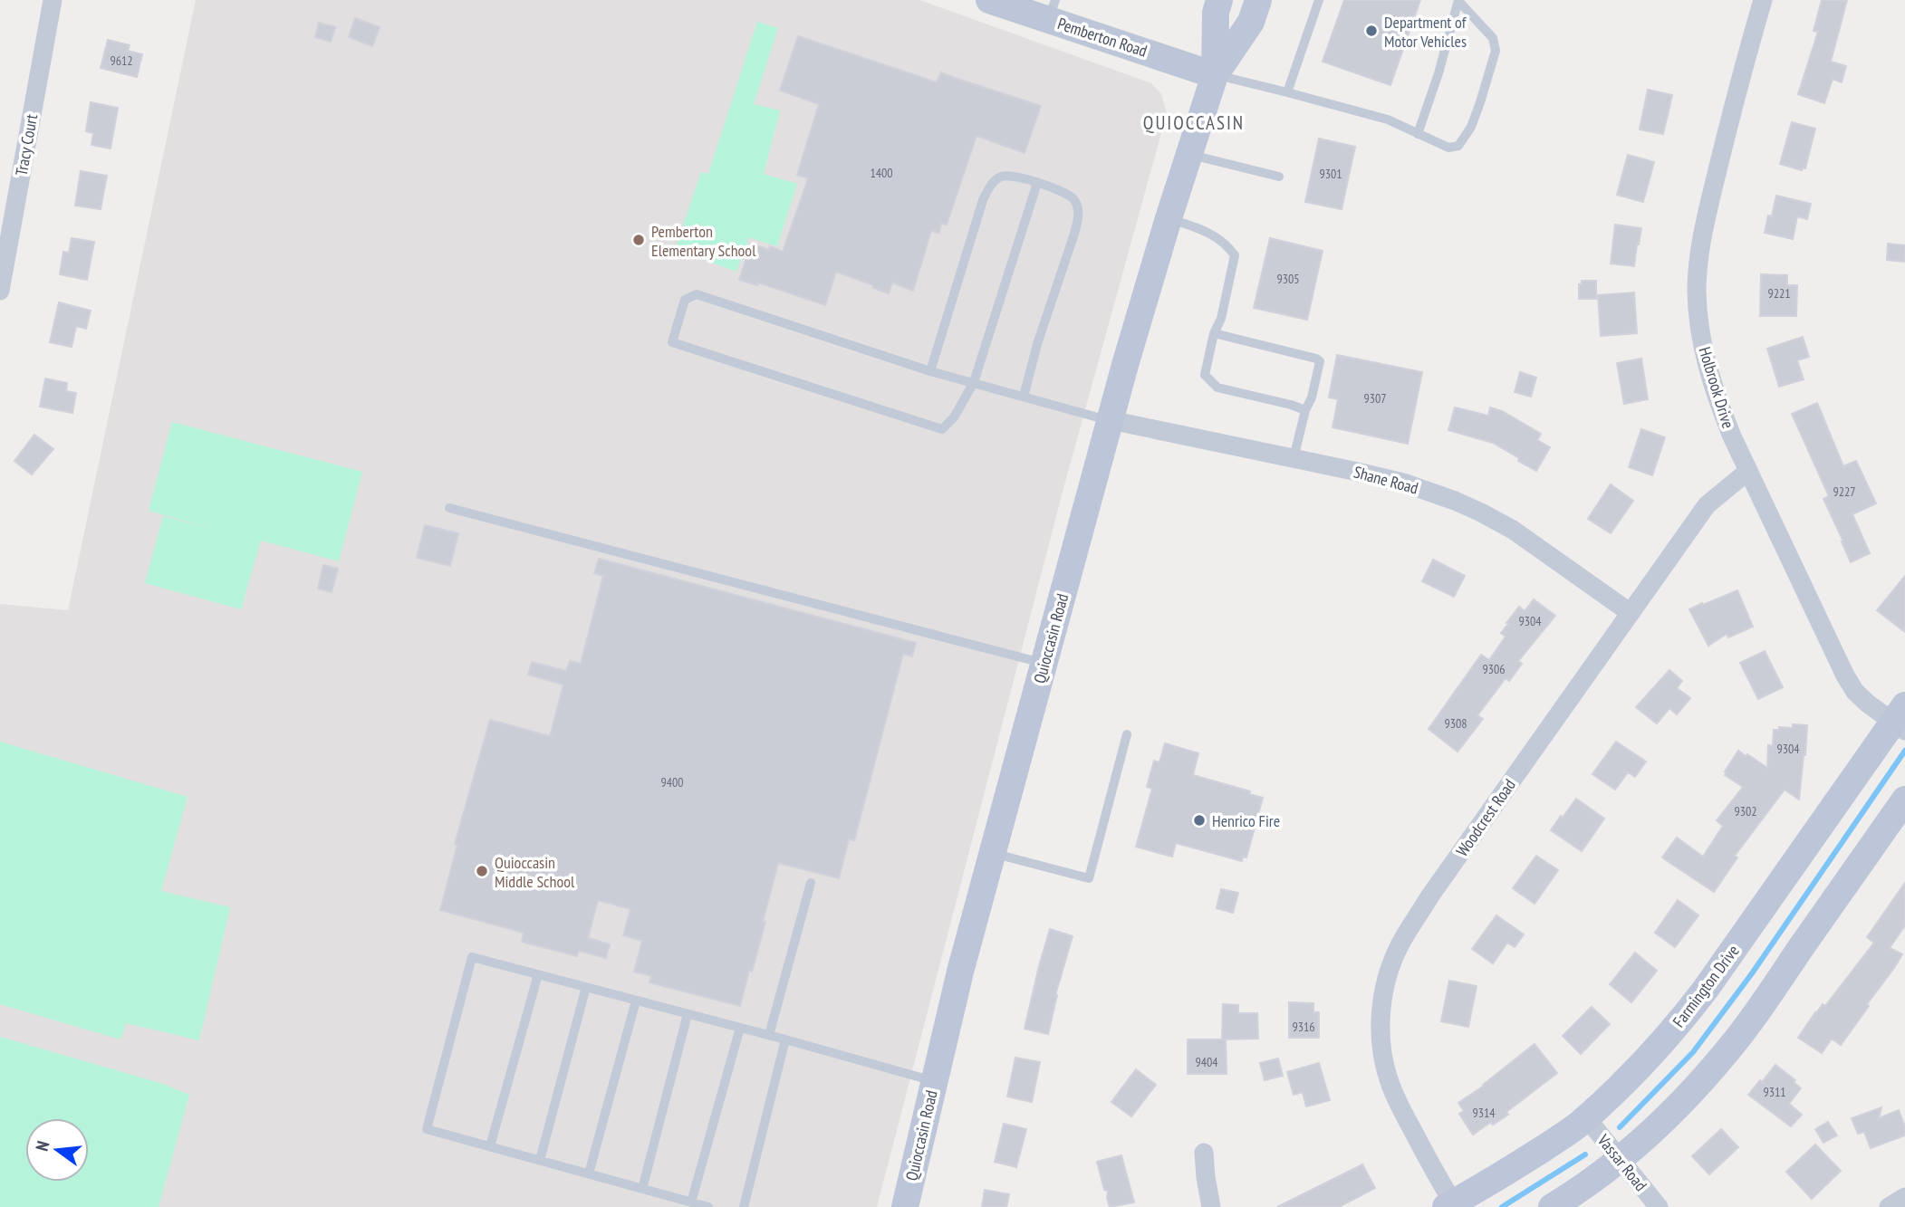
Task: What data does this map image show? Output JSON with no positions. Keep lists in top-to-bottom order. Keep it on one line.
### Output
{"streets":{"street":["Pemberton Road","Tracy Court","Holbrook Drive","Shane Road","Quioccasin Road","Woodcrest Road","Farmington Drive","Vassar Road"]},"crossings":[["Pemberton Road","Quioccasin Road"],["Holbrook Drive","Woodcrest Road"],["Holbrook Drive","Farmington Drive"],["Shane Road","Quioccasin Road"],["Shane Road","Woodcrest Road"],["Woodcrest Road","Farmington Drive"],["Farmington Drive","Vassar Road"]],"districts":["QUIOCCASIN"],"places":["Department of Motor Vehicles","Pemberton Elementary School","Henrico Fire","Quioccasin Middle School"],"house_numbers":["9612","1400","9301","9305","9221","9307","9227","9304","9306","9308","9304","9400","9302","9316","9404","9311","9314"],"north":"left"}
